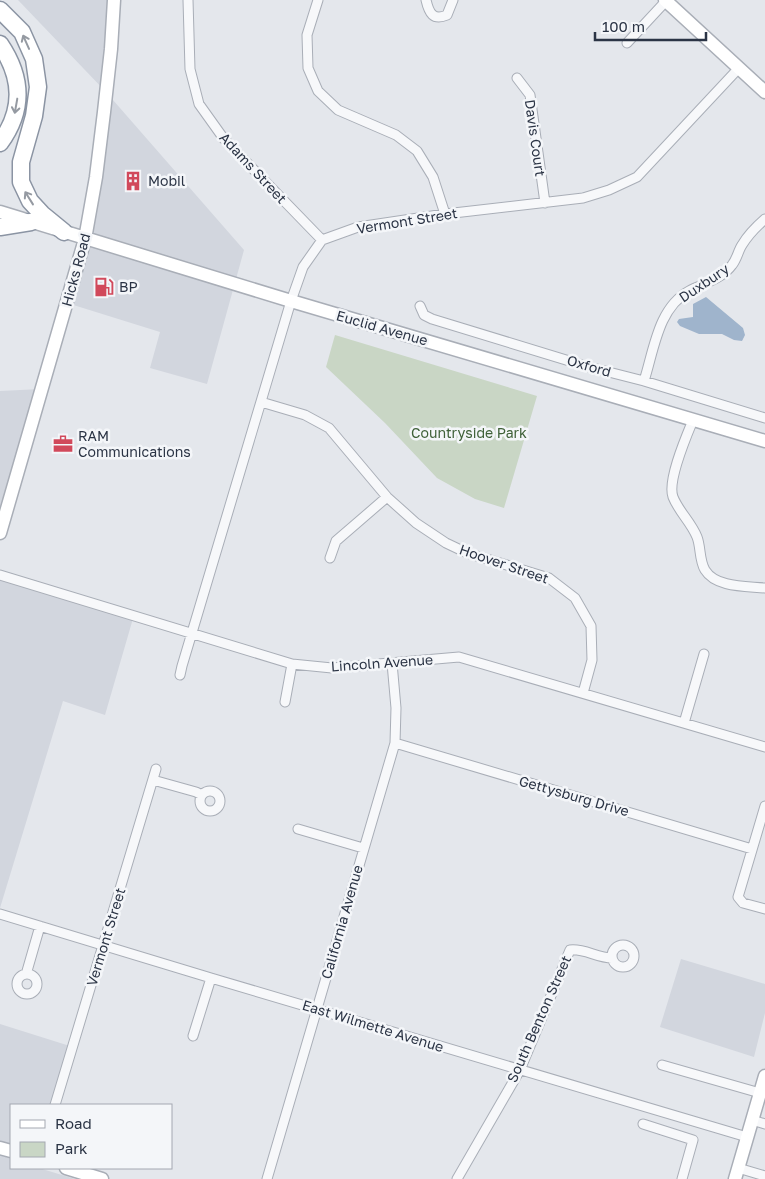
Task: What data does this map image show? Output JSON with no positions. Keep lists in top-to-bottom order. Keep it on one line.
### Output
{"streets":{"main road":["Hicks Road","Euclid Avenue"],"street":["Davis Court","Adams Street","Vermont Street","Duxbury","Oxford","Hoover Street","Lincoln Avenue","Gettysburg Drive","California Avenue","South Benton Street","East Wilmette Avenue"]},"crossings":[["Davis Court","Vermont Street"],["Adams Street","Vermont Street"],["Vermont Street","East Wilmette Avenue"],["Hicks Road","Euclid Avenue"],["Duxbury","Oxford"],["Hoover Street","Lincoln Avenue"],["Lincoln Avenue","California Avenue"],["Gettysburg Drive","California Avenue"],["California Avenue","East Wilmette Avenue"],["South Benton Street","East Wilmette Avenue"]],"parks":["Countryside Park"],"places":{"building":["Mobil"],"fuel station":["BP"],"office":["RAM Communications"]},"legend":["Road","Park"],"scale_bar":"100 m"}
